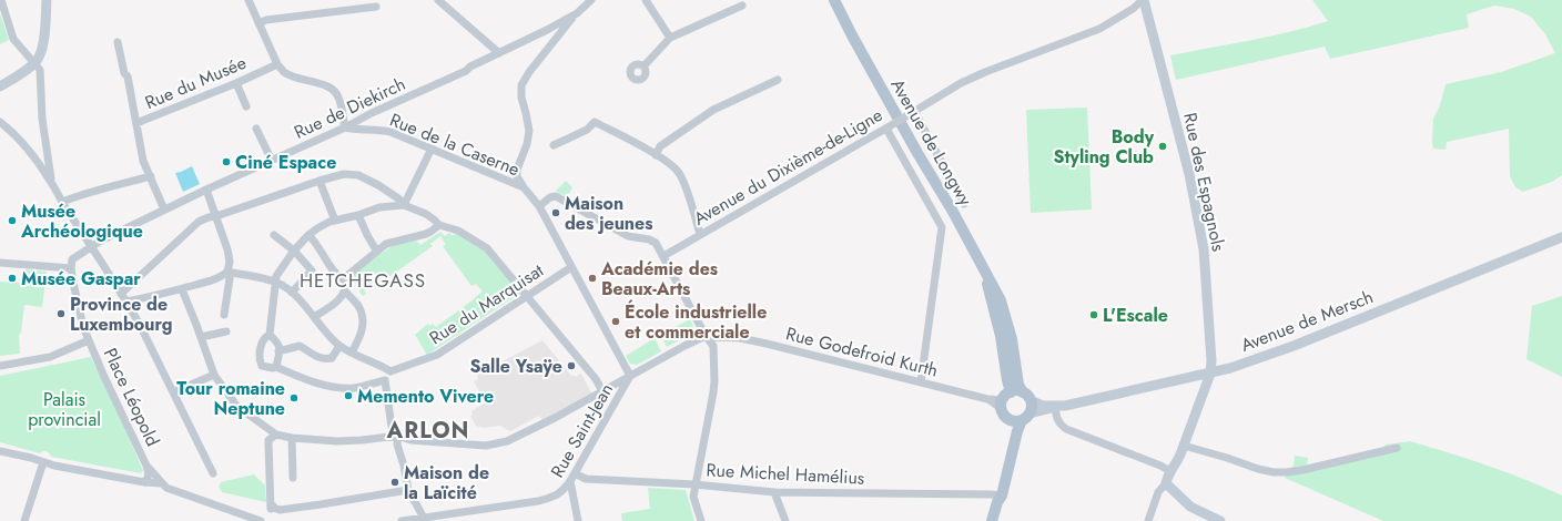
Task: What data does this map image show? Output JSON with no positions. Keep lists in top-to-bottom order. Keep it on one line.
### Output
{"streets":{"main road":["Avenue de Longwy","Rue des Espagnols","Avenue de Mersch"],"street":["Rue du Musée","Rue de Diekirch","Rue de la Caserne","Avenue du Dixième-de-Ligne","Rue du Marquisat","Rue Godefroid Kurth","Place Léopold","Rue Saint-Jean","Rue Michel Hamélius"]},"crossings":[["Rue du Musée","Rue de Diekirch"],["Rue de Diekirch","Rue de la Caserne"],["Rue de Diekirch","Place Léopold"],["Avenue de Longwy","Avenue de Mersch"],["Avenue de Longwy","Rue Godefroid Kurth"],["Avenue de Longwy","Rue Michel Hamélius"],["Rue de la Caserne","Rue du Marquisat"],["Rue de la Caserne","Rue Godefroid Kurth"],["Rue de la Caserne","Rue Saint-Jean"],["Avenue du Dixième-de-Ligne","Rue des Espagnols"],["Rue des Espagnols","Avenue de Mersch"],["Avenue de Mersch","Rue Godefroid Kurth"],["Rue Godefroid Kurth","Rue Saint-Jean"],["Rue Saint-Jean","Rue Michel Hamélius"]],"districts":["HETCHEGASS","ARLON"],"parks":["Palais provincial"],"places":["Body Styling Club","Ciné Espace","Maison des jeunes","Musée Archéologique","Musée Gaspar","Académie des Beaux-Arts","Province de Luxembourg","L'Escale","École industrielle et commerciale","Salle Ysaÿe","Memento Vivere","Tour romaine Neptune","Maison de la Laïcité"]}
